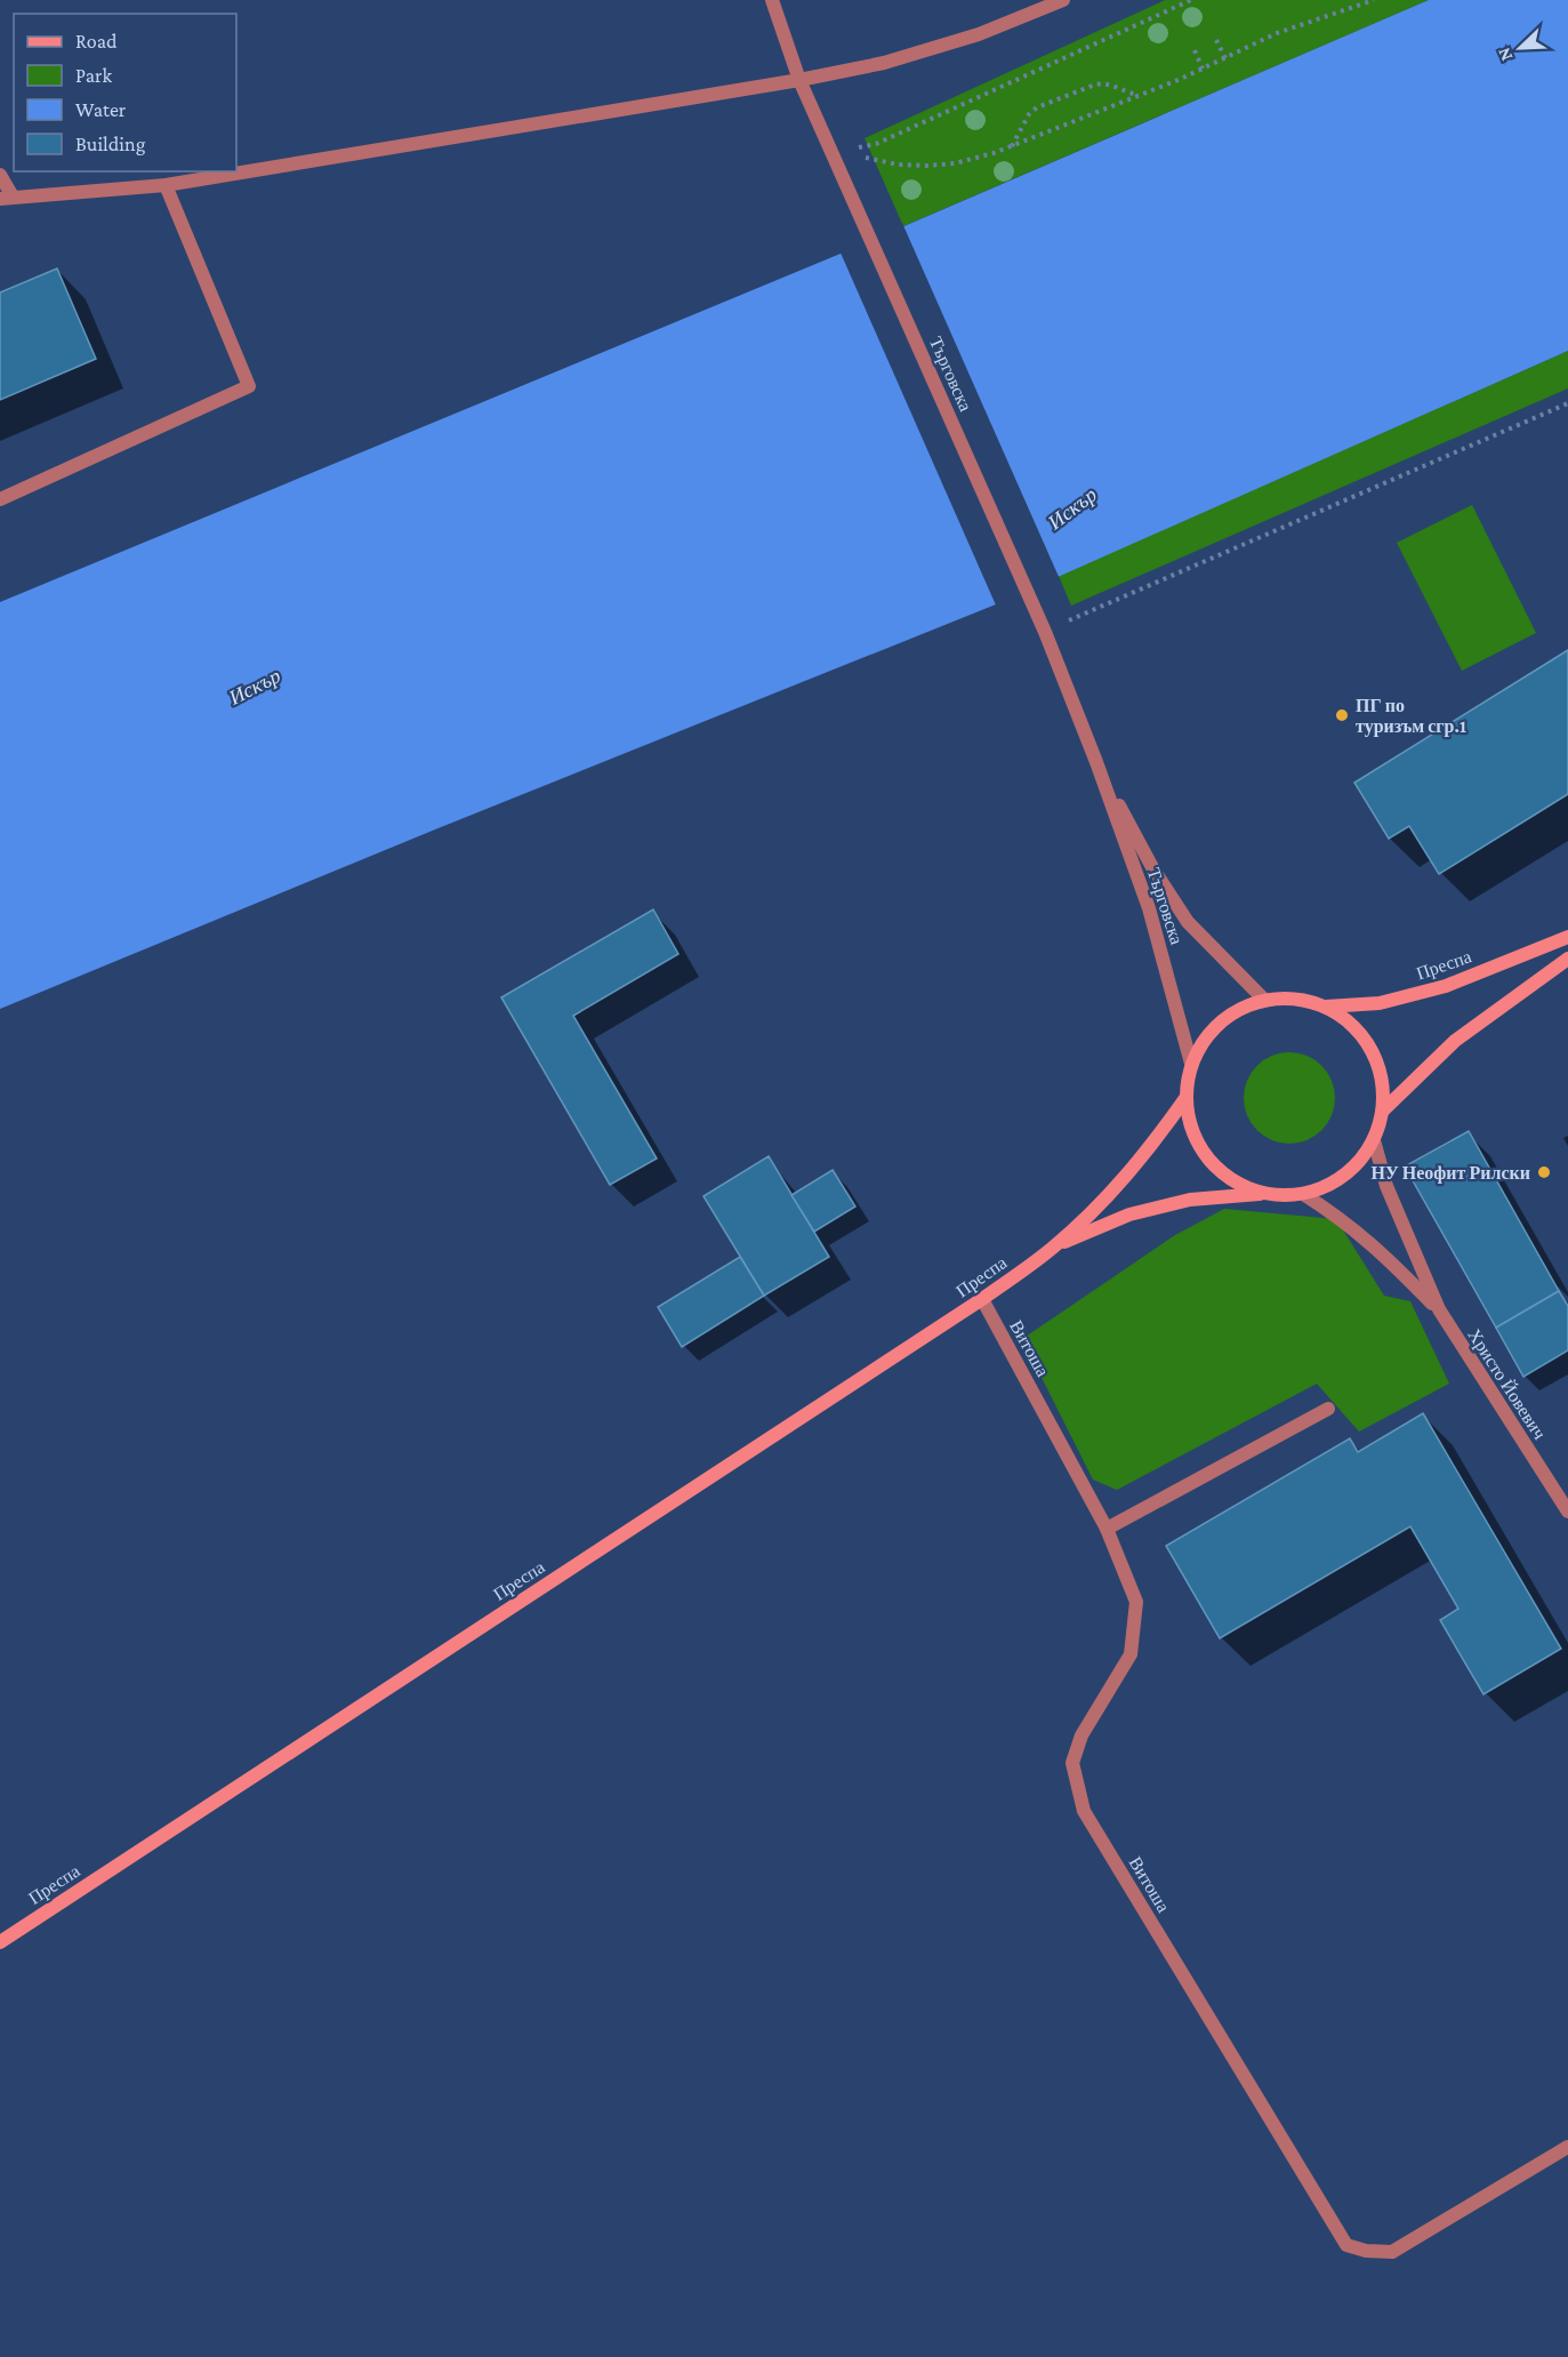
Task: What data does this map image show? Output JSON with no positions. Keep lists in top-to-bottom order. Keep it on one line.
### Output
{"streets":{"main road":["Преспа"],"street":["Търговска","Витоша","Христо Йовевич"]},"crossings":[["Търговска","Преспа"],["Търговска","Христо Йовевич"],["Преспа","Витоша"],["Преспа","Христо Йовевич"]],"water":["Искър"],"places":["ПГ по туризъм сгр.1","НУ Неофит Рилски"],"legend":["Road","Park","Water","Building"],"north":"bottom left"}
